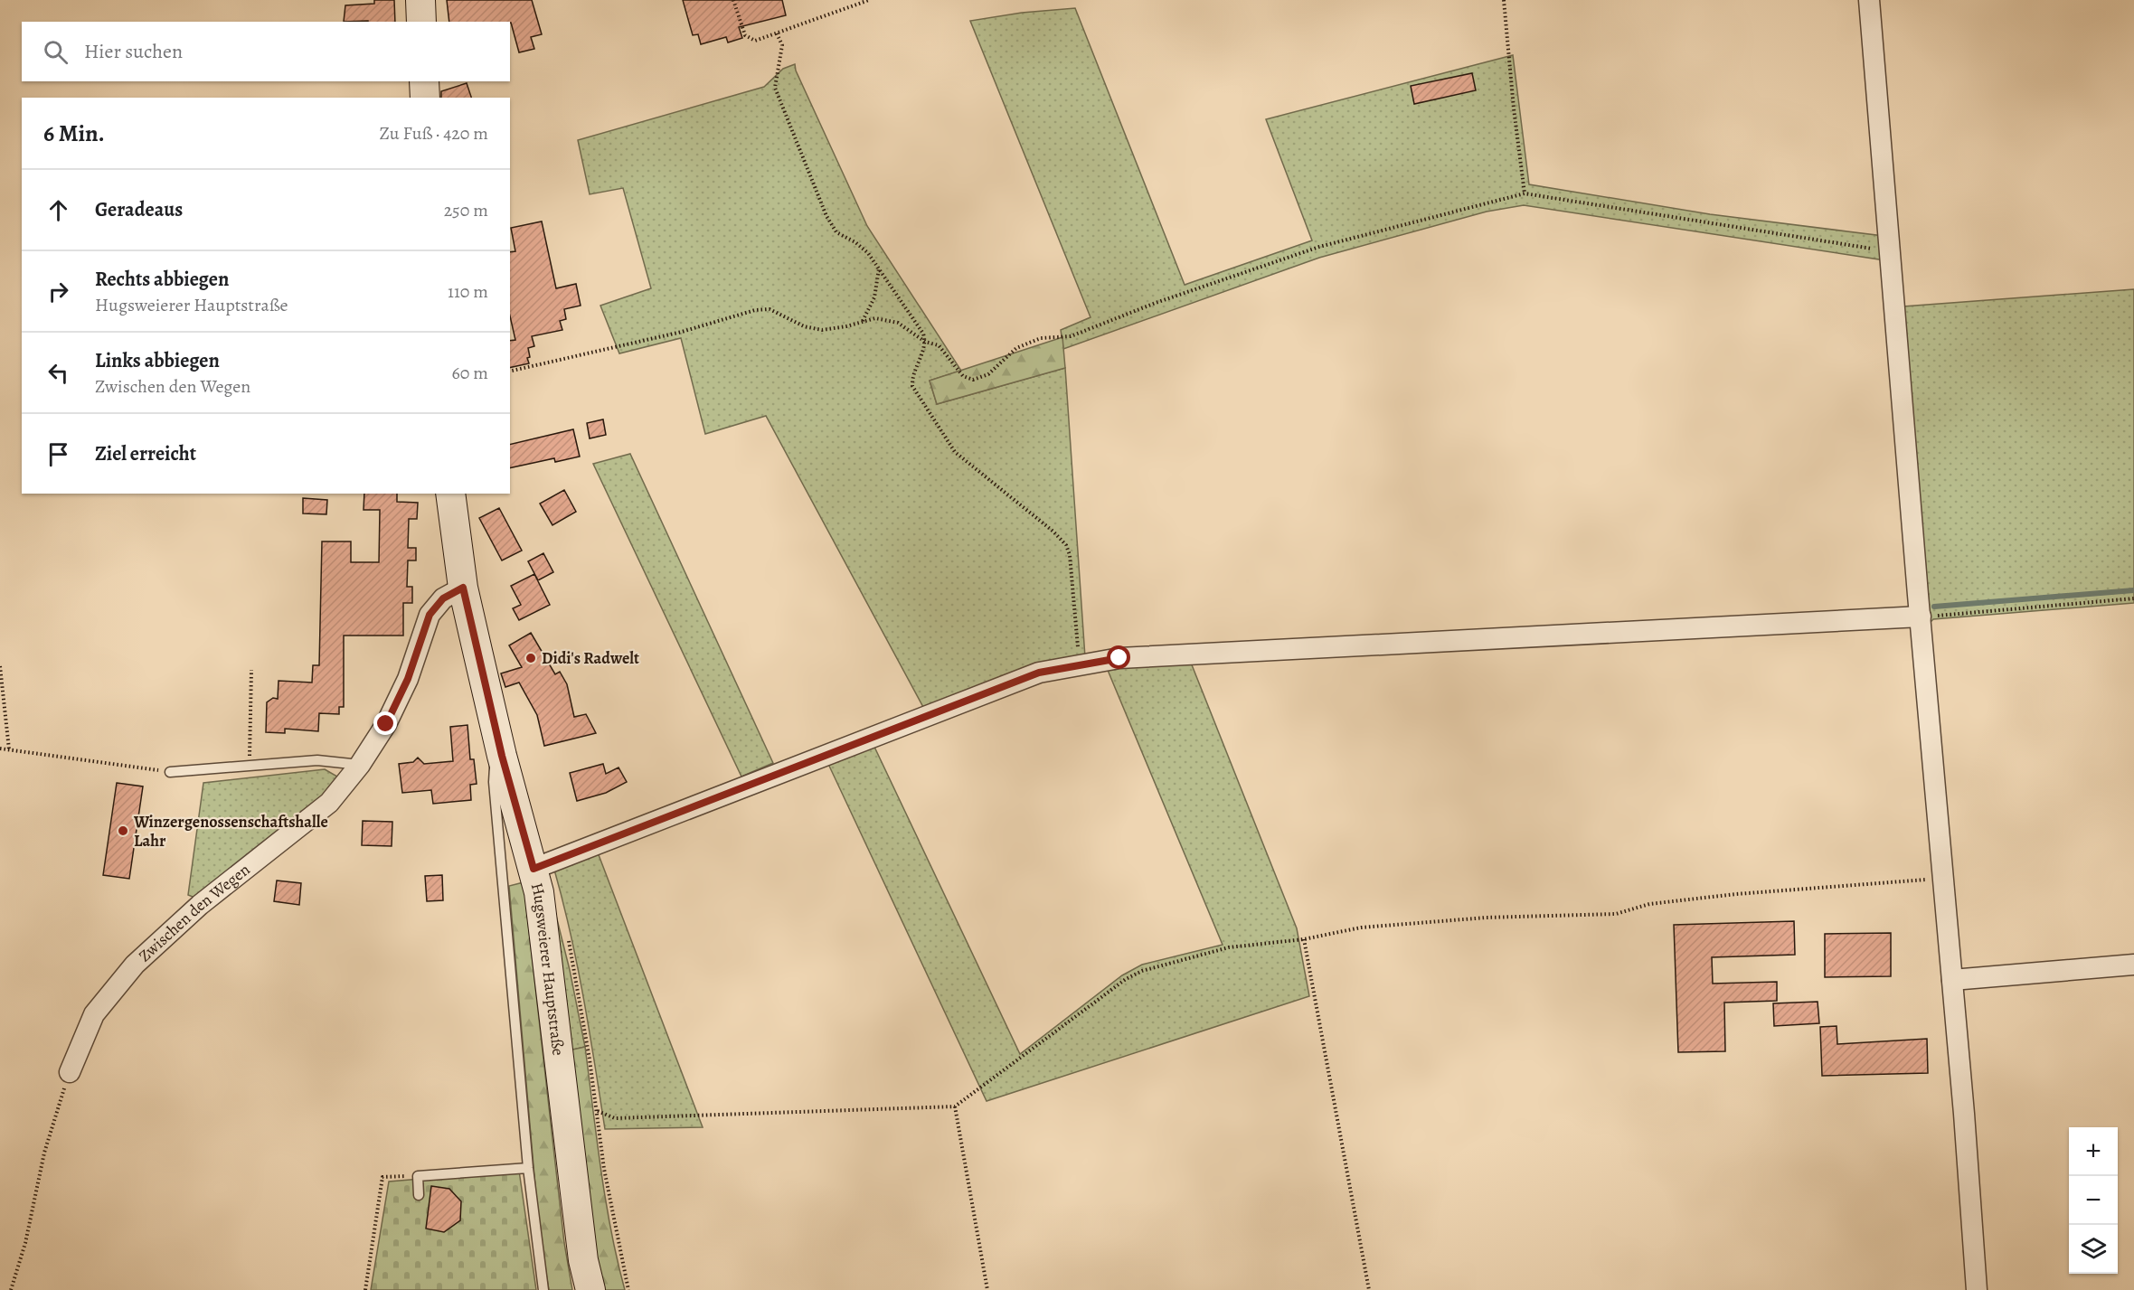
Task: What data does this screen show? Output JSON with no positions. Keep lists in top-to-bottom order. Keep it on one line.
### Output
{"streets":{"street":["Zwischen den Wegen","Hugsweierer Hauptstraße"]},"crossings":[["Zwischen den Wegen","Hugsweierer Hauptstraße"]],"places":["Didi's Radwelt","Winzergenossenschaftshalle Lahr"],"page":{"search":"Hier suchen","heading":["6 Min.","Zu Fuß · 420 m"],"list":[["Geradeaus","250 m"],["Rechts abbiegen","Hugsweierer Hauptstraße","110 m"],["Links abbiegen","Zwischen den Wegen","60 m"],"Ziel erreicht"],"map_buttons":["+","−"]}}
